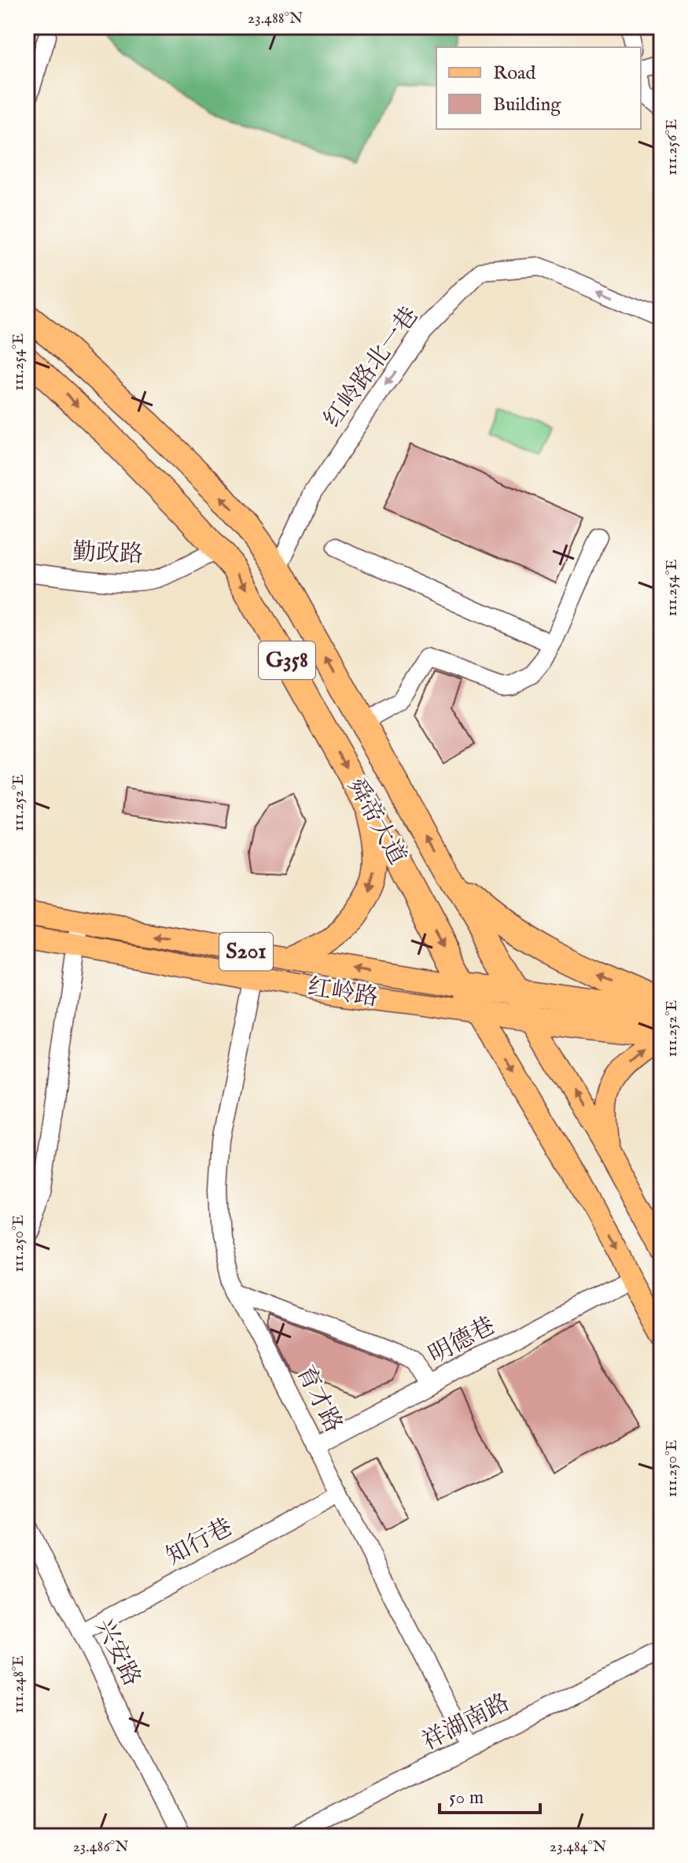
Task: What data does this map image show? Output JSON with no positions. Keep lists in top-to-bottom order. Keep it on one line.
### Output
{"streets":{"highway":["G358","舜帝大道","红岭路"],"main road":["S201"],"street":["红岭路北一巷","勤政路","明德巷","育才路","知行巷","兴安路","祥湖南路"]},"crossings":[["红岭路北一巷","舜帝大道"],["勤政路","舜帝大道"],["G358","舜帝大道"],["G358","红岭路"],["舜帝大道","红岭路"],["舜帝大道","明德巷"],["红岭路","育才路"],["明德巷","育才路"],["育才路","知行巷"],["育才路","祥湖南路"],["知行巷","兴安路"]],"one_way":["红岭路北一巷"],"legend":["Road","Building"],"scale_bar":"50 m","coordinates":["23.488°N","111.256°E","111.254°E","111.252°E","111.250°E","111.248°E","23.486°N","23.484°N"]}
